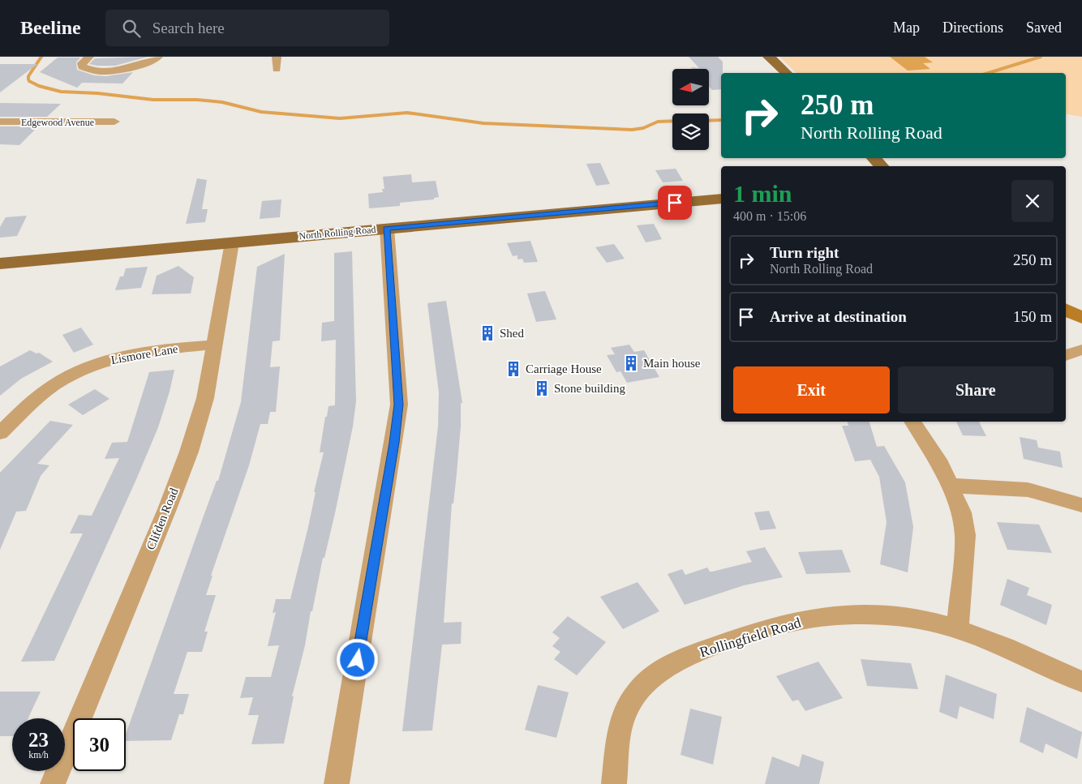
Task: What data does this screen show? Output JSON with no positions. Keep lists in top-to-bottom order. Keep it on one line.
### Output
{"streets":{"main road":["North Rolling Road"],"street":["Edgewood Avenue","Lismore Lane","Clifden Road","Rollingfield Road"]},"crossings":[["North Rolling Road","Clifden Road"],["Lismore Lane","Clifden Road"]],"places":{"building":["Shed","Main house","Carriage House","Stone building"]},"north":"left","page":{"header":"Beeline","search":"Search here","nav":["Map","Directions","Saved"],"turn":["250 m","North Rolling Road"],"heading":["1 min","400 m · 15:06"],"list":[{"name":"Turn right","note":"North Rolling Road","value":"250 m"},{"name":"Arrive at destination","value":"150 m"}],"buttons":["Exit","Share"],"speed":"23 km/h","limit":"30"}}
